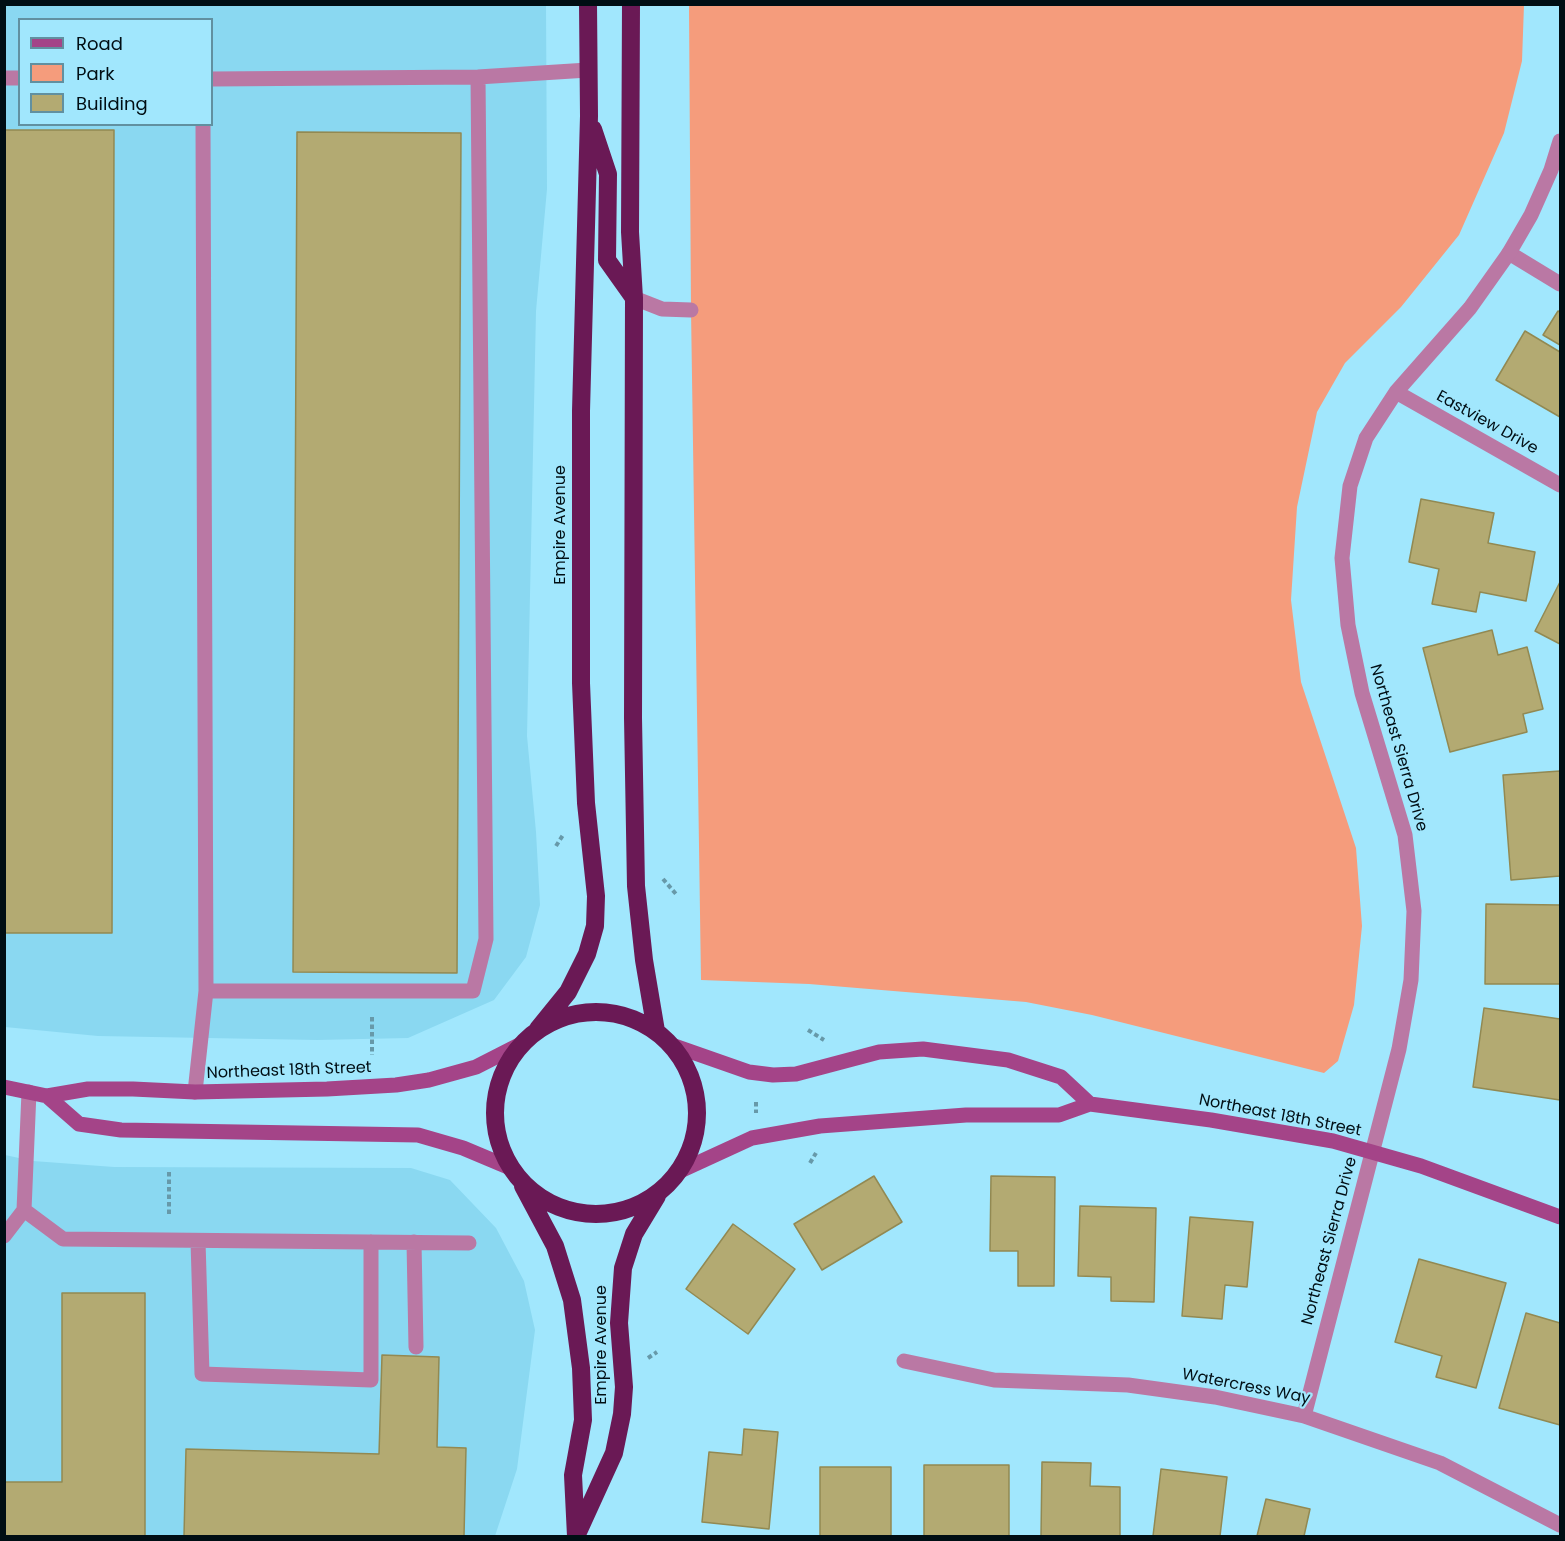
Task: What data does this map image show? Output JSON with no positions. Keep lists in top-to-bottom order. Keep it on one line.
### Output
{"streets":{"highway":["Empire Avenue"],"main road":["Northeast 18th Street"],"street":["Eastview Drive","Northeast Sierra Drive","Watercress Way"]},"crossings":[["Eastview Drive","Northeast Sierra Drive"],["Empire Avenue","Northeast 18th Street"],["Northeast Sierra Drive","Northeast 18th Street"],["Northeast Sierra Drive","Watercress Way"]],"legend":["Road","Park","Building"]}
